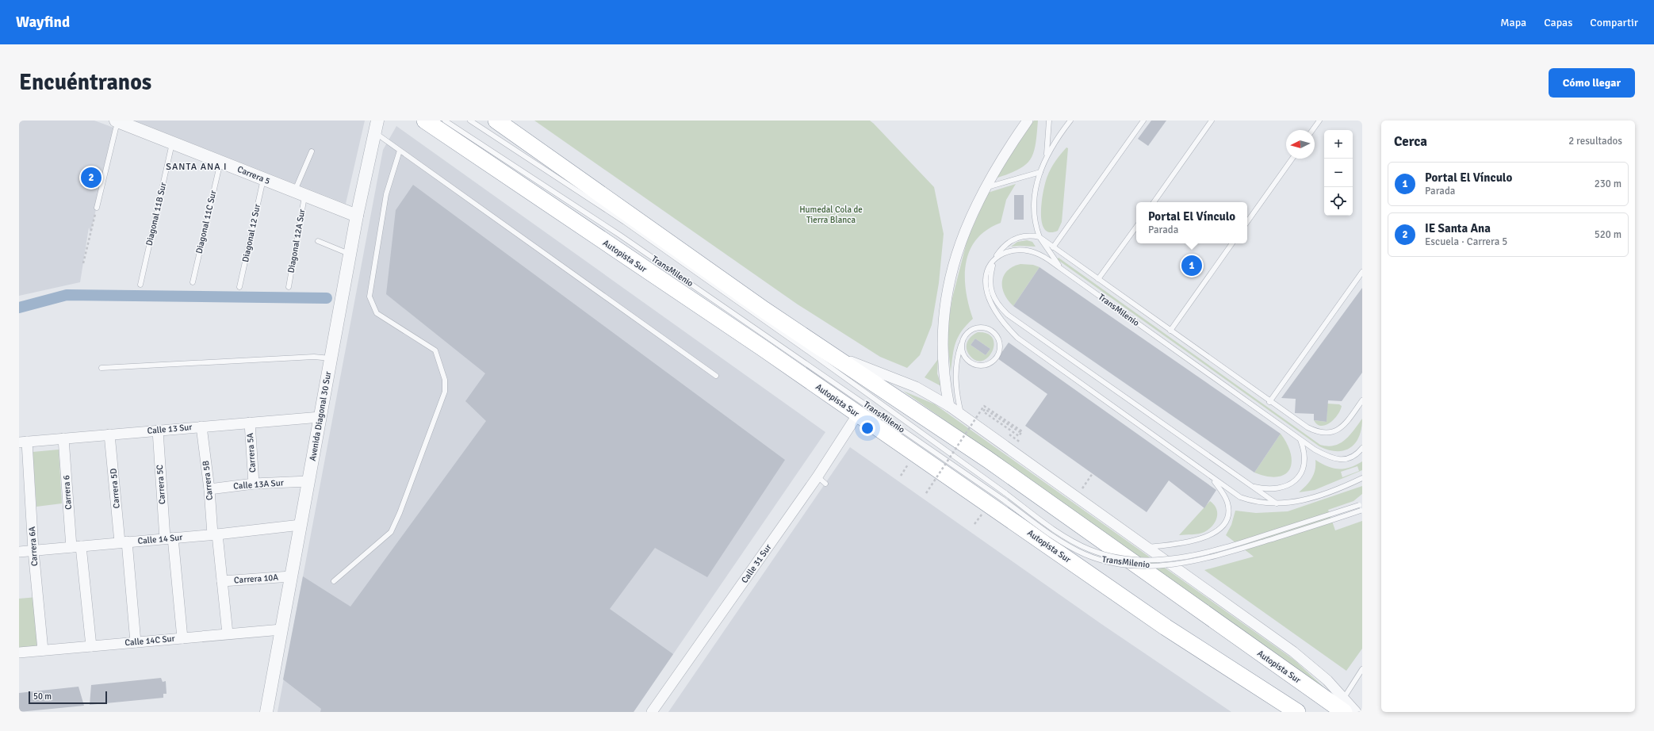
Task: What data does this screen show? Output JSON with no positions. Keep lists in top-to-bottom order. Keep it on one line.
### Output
{"streets":{"highway":["Autopista Sur"],"street":["Carrera 5","Avenida Diagonal 30 Sur","Calle 13 Sur","Carrera 5A","Carrera 5B","Carrera 5C","Calle 13A Sur","Carrera 5D","Carrera 6","Calle 14 Sur","Carrera 6A","Calle 31 Sur","Carrera 10A","Calle 14C Sur"],"lane":["Diagonal 11B Sur","Diagonal 11C Sur","Diagonal 12 Sur","Diagonal 12A Sur","TransMilenio"]},"crossings":[["Carrera 5","Diagonal 11B Sur"],["Carrera 5","Diagonal 11C Sur"],["Carrera 5","Diagonal 12 Sur"],["Carrera 5","Diagonal 12A Sur"],["Carrera 5","Avenida Diagonal 30 Sur"],["Autopista Sur","Calle 31 Sur"],["Avenida Diagonal 30 Sur","Calle 13 Sur"],["Avenida Diagonal 30 Sur","Calle 13A Sur"],["Avenida Diagonal 30 Sur","Calle 14 Sur"],["Avenida Diagonal 30 Sur","Carrera 10A"],["Avenida Diagonal 30 Sur","Calle 14C Sur"],["Calle 13 Sur","Carrera 5A"],["Calle 13 Sur","Carrera 5B"],["Calle 13 Sur","Carrera 5C"],["Calle 13 Sur","Carrera 5D"],["Calle 13 Sur","Carrera 6"],["Calle 13 Sur","Carrera 6A"],["Carrera 5A","Calle 13A Sur"],["Carrera 5B","Calle 13A Sur"],["Carrera 5B","Calle 14 Sur"],["Carrera 5B","Carrera 10A"],["Carrera 5B","Calle 14C Sur"],["Carrera 5C","Calle 14 Sur"],["Carrera 5C","Calle 14C Sur"],["Carrera 5D","Calle 14 Sur"],["Carrera 5D","Calle 14C Sur"],["Carrera 6","Calle 14 Sur"],["Carrera 6","Calle 14C Sur"],["Calle 14 Sur","Carrera 6A"],["Carrera 6A","Calle 14C Sur"]],"districts":["SANTA ANA I"],"parks":["Humedal Cola de Tierra Blanca"],"scale_bar":"50 m","north":"left","page":{"header":"Wayfind","nav":["Mapa","Capas","Compartir"],"buttons":"Cómo llegar","title":"Encuéntranos","heading":["Cerca","2 resultados"],"map_buttons":["+","−"],"list":[{"mark":"1","name":"Portal El Vínculo","note":"Parada","value":"230 m"},{"mark":"2","name":"IE Santa Ana","note":"Escuela · Carrera 5","value":"520 m"}],"pins":["2","1"],"popup":["Portal El Vínculo","Parada"],"scale":"50 m"}}
